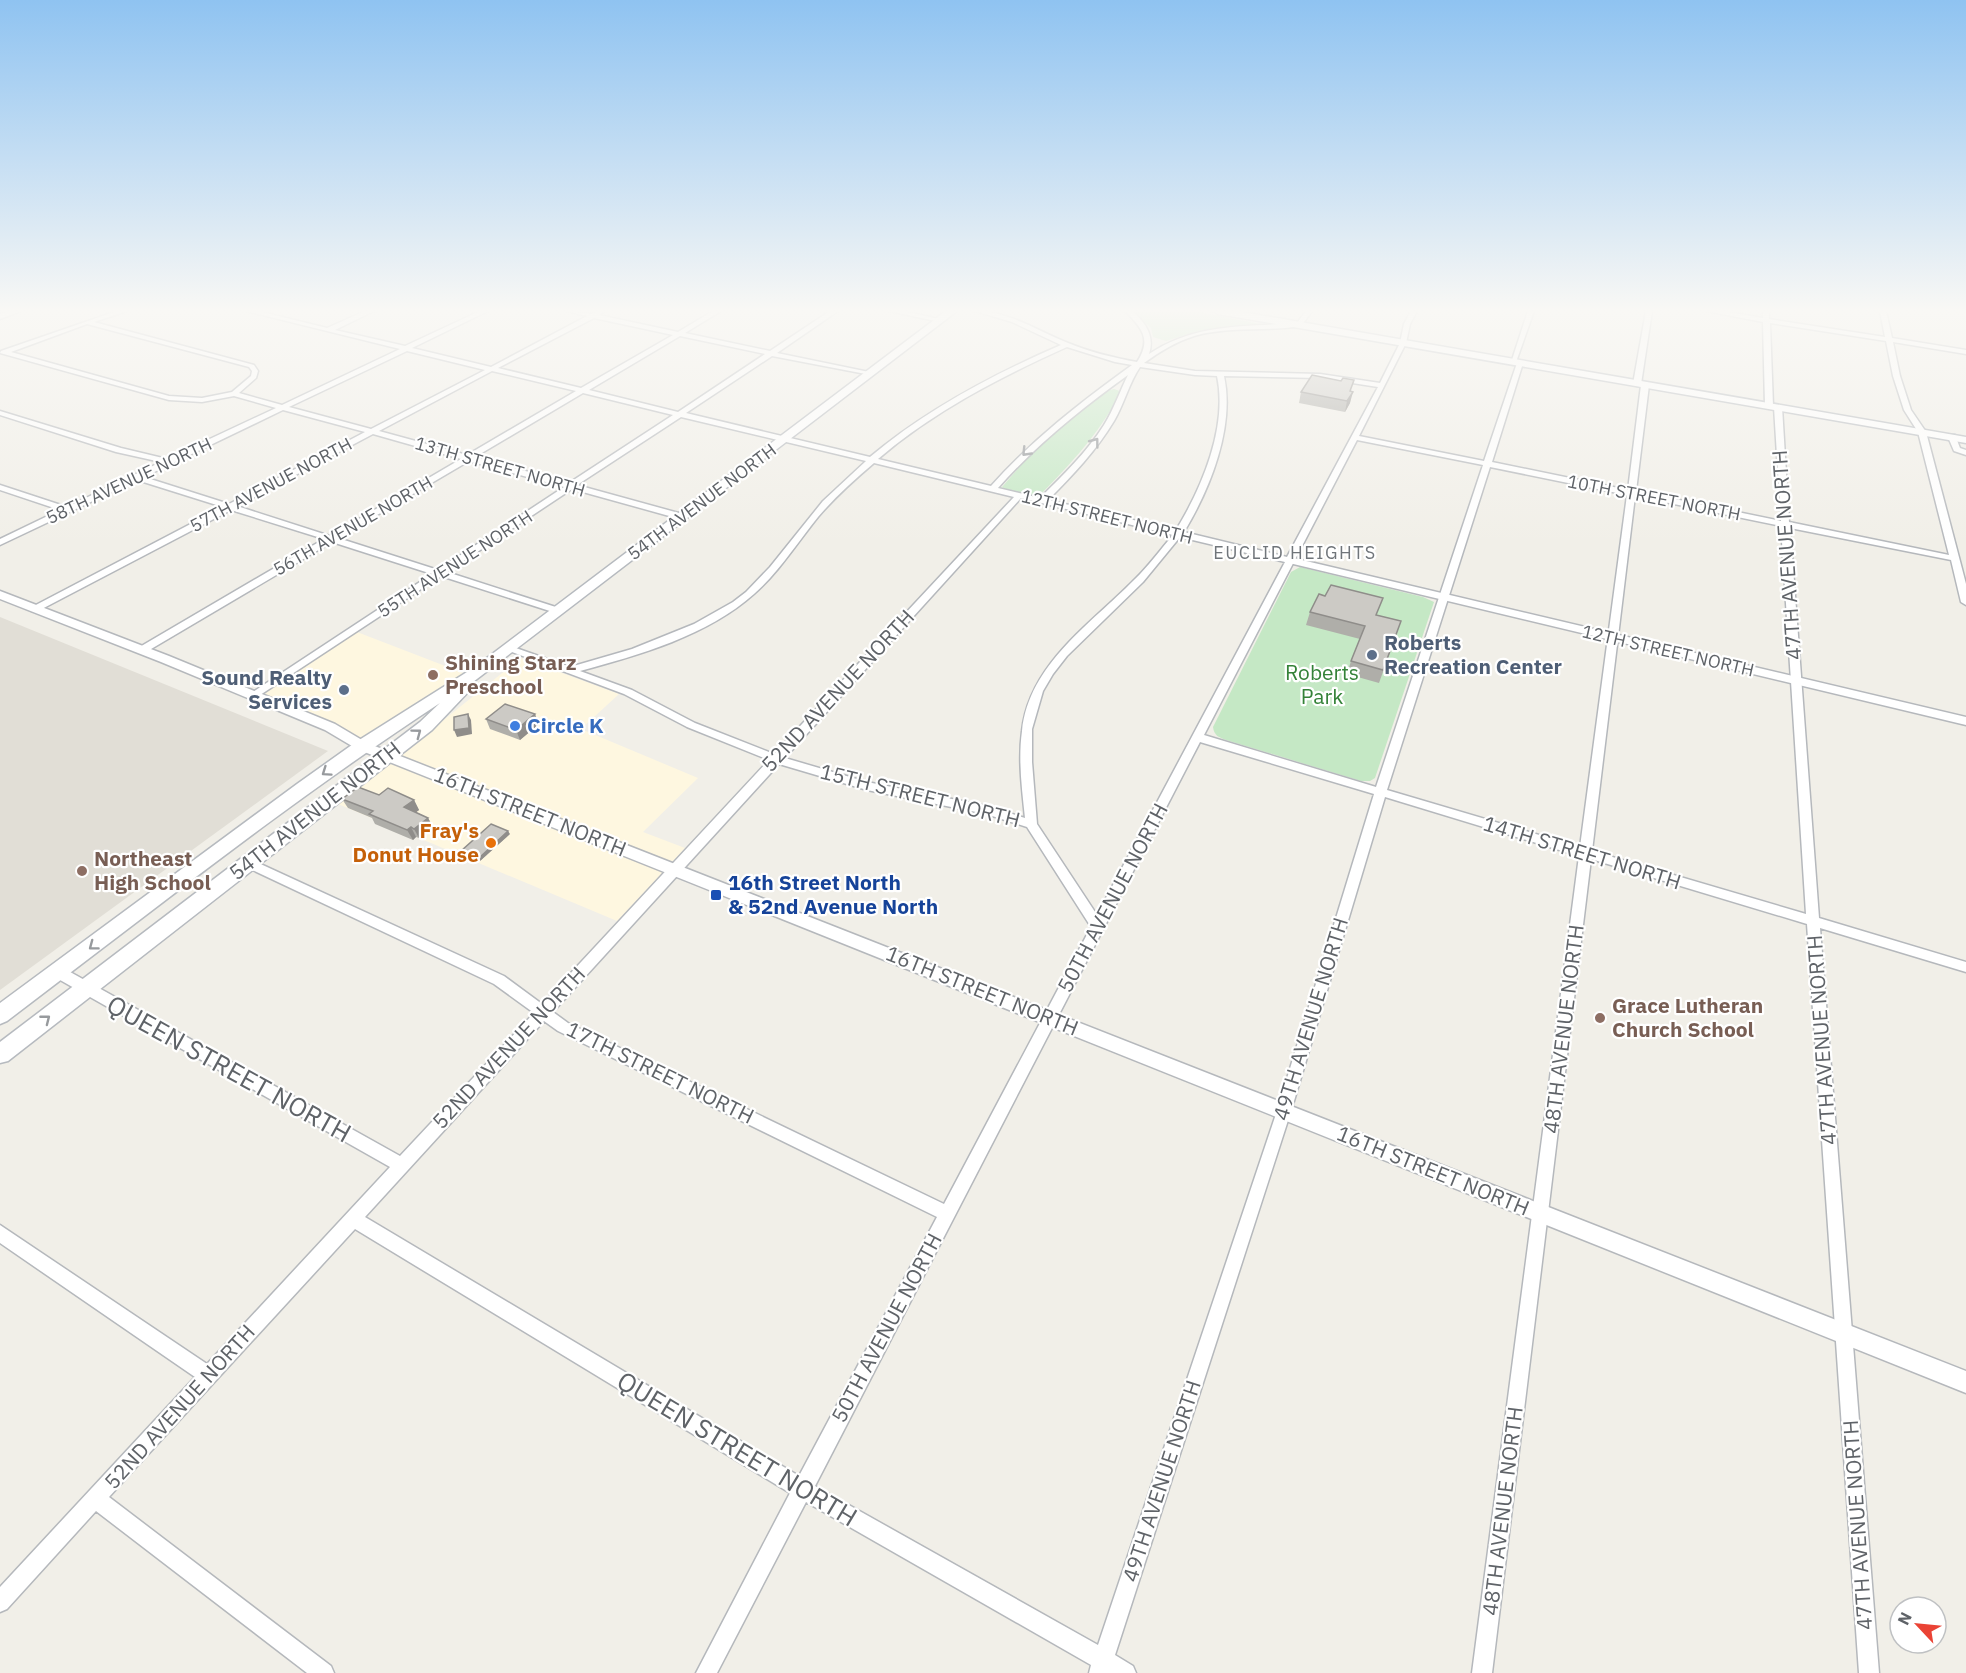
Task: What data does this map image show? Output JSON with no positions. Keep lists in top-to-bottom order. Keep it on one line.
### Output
{"streets":{"main road":["54TH AVENUE NORTH"],"street":["13TH STREET NORTH","58TH AVENUE NORTH","57TH AVENUE NORTH","10TH STREET NORTH","12TH STREET NORTH","56TH AVENUE NORTH","47TH AVENUE NORTH","55TH AVENUE NORTH","52ND AVENUE NORTH","15TH STREET NORTH","16TH STREET NORTH","14TH STREET NORTH","50TH AVENUE NORTH","49TH AVENUE NORTH","48TH AVENUE NORTH","QUEEN STREET NORTH","17TH STREET NORTH"]},"crossings":[["13TH STREET NORTH","58TH AVENUE NORTH"],["13TH STREET NORTH","57TH AVENUE NORTH"],["13TH STREET NORTH","54TH AVENUE NORTH"],["13TH STREET NORTH","56TH AVENUE NORTH"],["13TH STREET NORTH","55TH AVENUE NORTH"],["57TH AVENUE NORTH","16TH STREET NORTH"],["10TH STREET NORTH","47TH AVENUE NORTH"],["10TH STREET NORTH","50TH AVENUE NORTH"],["10TH STREET NORTH","49TH AVENUE NORTH"],["10TH STREET NORTH","48TH AVENUE NORTH"],["54TH AVENUE NORTH","12TH STREET NORTH"],["54TH AVENUE NORTH","15TH STREET NORTH"],["54TH AVENUE NORTH","16TH STREET NORTH"],["54TH AVENUE NORTH","QUEEN STREET NORTH"],["54TH AVENUE NORTH","17TH STREET NORTH"],["12TH STREET NORTH","56TH AVENUE NORTH"],["12TH STREET NORTH","47TH AVENUE NORTH"],["12TH STREET NORTH","55TH AVENUE NORTH"],["12TH STREET NORTH","52ND AVENUE NORTH"],["12TH STREET NORTH","50TH AVENUE NORTH"],["12TH STREET NORTH","49TH AVENUE NORTH"],["12TH STREET NORTH","48TH AVENUE NORTH"],["56TH AVENUE NORTH","16TH STREET NORTH"],["47TH AVENUE NORTH","16TH STREET NORTH"],["47TH AVENUE NORTH","14TH STREET NORTH"],["55TH AVENUE NORTH","16TH STREET NORTH"],["52ND AVENUE NORTH","15TH STREET NORTH"],["52ND AVENUE NORTH","16TH STREET NORTH"],["52ND AVENUE NORTH","QUEEN STREET NORTH"],["52ND AVENUE NORTH","17TH STREET NORTH"],["16TH STREET NORTH","50TH AVENUE NORTH"],["16TH STREET NORTH","49TH AVENUE NORTH"],["16TH STREET NORTH","48TH AVENUE NORTH"],["14TH STREET NORTH","50TH AVENUE NORTH"],["14TH STREET NORTH","49TH AVENUE NORTH"],["14TH STREET NORTH","48TH AVENUE NORTH"],["50TH AVENUE NORTH","QUEEN STREET NORTH"],["50TH AVENUE NORTH","17TH STREET NORTH"],["49TH AVENUE NORTH","QUEEN STREET NORTH"]],"districts":["EUCLID HEIGHTS"],"parks":["Roberts Park"],"places":{"other":["Roberts Recreation Center","Shining Starz Preschool","Sound Realty Services","Circle K","Fray's Donut House","Northeast High School","Grace Lutheran Church School"],"transit":["16th Street North & 52nd Avenue North"]},"north":"top left"}
